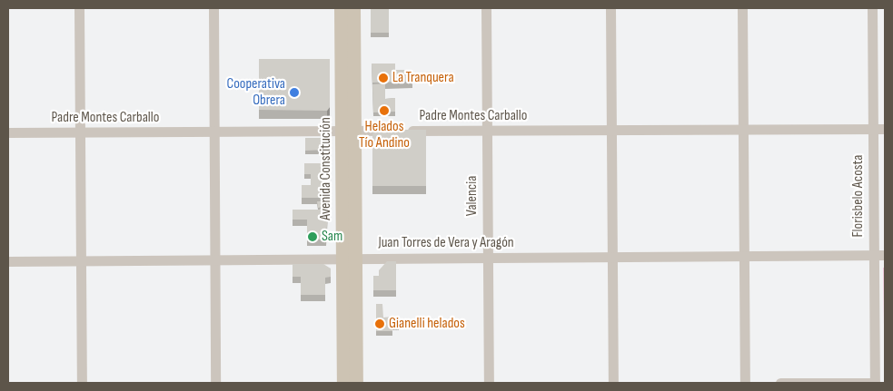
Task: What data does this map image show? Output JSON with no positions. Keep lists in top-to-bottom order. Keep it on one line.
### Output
{"streets":{"main road":["Avenida Constitución"],"street":["Padre Montes Carballo","Valencia","Florisbelo Acosta","Juan Torres de Vera y Aragón"]},"crossings":[["Padre Montes Carballo","Avenida Constitución"],["Padre Montes Carballo","Valencia"],["Padre Montes Carballo","Florisbelo Acosta"],["Avenida Constitución","Juan Torres de Vera y Aragón"],["Valencia","Juan Torres de Vera y Aragón"],["Florisbelo Acosta","Juan Torres de Vera y Aragón"]],"places":["La Tranquera","Cooperativa Obrera","Helados Tío Andino","Sam","Gianelli helados"]}
